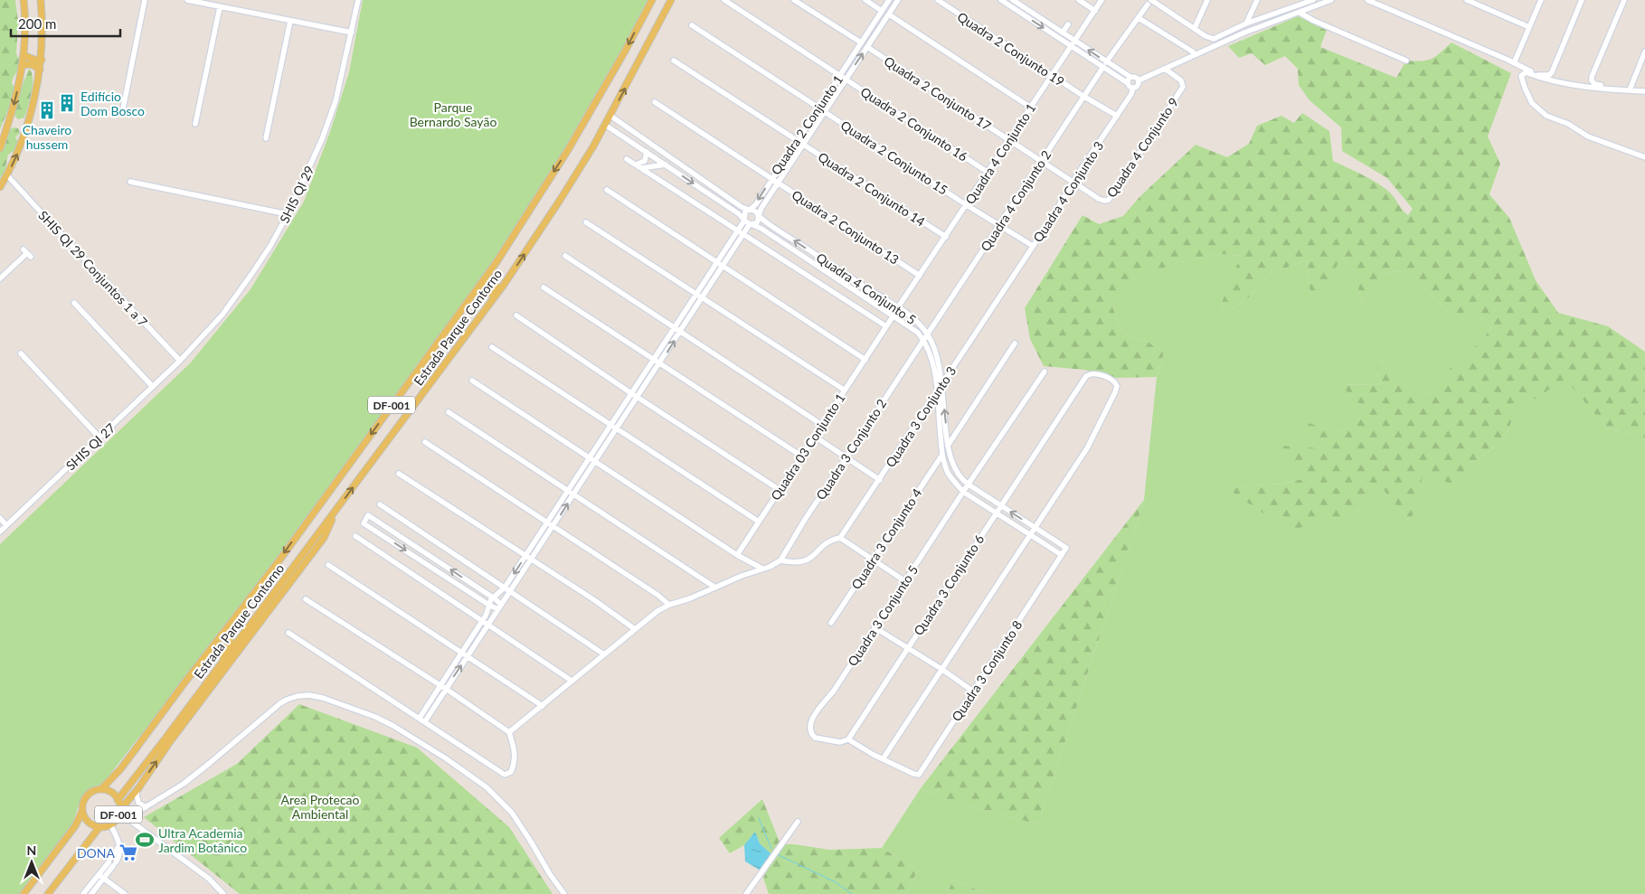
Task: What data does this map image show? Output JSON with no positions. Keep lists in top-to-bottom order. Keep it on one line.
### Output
{"streets":{"main road":["Estrada Parque Contorno","DF-001"],"street":["Quadra 2 Conjunto 19","Quadra 2 Conjunto 17","Quadra 2 Conjunto 16","Quadra 2 Conjunto 1","Quadra 4 Conjunto 9","Quadra 4 Conjunto 1","Quadra 2 Conjunto 15","Quadra 2 Conjunto 14","Quadra 4 Conjunto 3","SHIS QI 29","Quadra 4 Conjunto 2","Quadra 2 Conjunto 13","SHIS QI 29 Conjuntos 1 a 7","Quadra 4 Conjunto 5","Quadra 3 Conjunto 3","SHIS QI 27","Quadra 03 Conjunto 1","Quadra 3 Conjunto 2","Quadra 3 Conjunto 4","Quadra 3 Conjunto 6","Quadra 3 Conjunto 5","Quadra 3 Conjunto 8"]},"crossings":[["Quadra 2 Conjunto 19","Quadra 4 Conjunto 1"],["Quadra 2 Conjunto 19","Quadra 4 Conjunto 3"],["Quadra 2 Conjunto 19","Quadra 4 Conjunto 2"],["Quadra 2 Conjunto 17","Quadra 4 Conjunto 9"],["Quadra 2 Conjunto 17","Quadra 4 Conjunto 1"],["Quadra 2 Conjunto 17","Quadra 4 Conjunto 3"],["Quadra 2 Conjunto 17","Quadra 4 Conjunto 2"],["Quadra 2 Conjunto 16","Quadra 2 Conjunto 1"],["Quadra 2 Conjunto 16","Quadra 4 Conjunto 1"],["Quadra 2 Conjunto 1","Quadra 2 Conjunto 14"],["Quadra 2 Conjunto 1","Quadra 2 Conjunto 13"],["Quadra 4 Conjunto 1","Quadra 2 Conjunto 15"],["Quadra 4 Conjunto 1","Quadra 2 Conjunto 14"],["Quadra 4 Conjunto 1","Quadra 2 Conjunto 13"],["Quadra 4 Conjunto 1","Quadra 4 Conjunto 5"],["Quadra 2 Conjunto 15","Quadra 4 Conjunto 3"],["Quadra 2 Conjunto 15","Quadra 4 Conjunto 2"],["Quadra 4 Conjunto 3","Quadra 3 Conjunto 3"],["SHIS QI 29","SHIS QI 29 Conjuntos 1 a 7"],["SHIS QI 29","SHIS QI 27"],["Quadra 4 Conjunto 2","Quadra 4 Conjunto 5"],["Quadra 4 Conjunto 2","Quadra 3 Conjunto 2"],["SHIS QI 29 Conjuntos 1 a 7","SHIS QI 27"],["Quadra 4 Conjunto 5","Quadra 3 Conjunto 3"],["Quadra 4 Conjunto 5","Quadra 3 Conjunto 4"],["Quadra 4 Conjunto 5","Quadra 3 Conjunto 6"],["Quadra 4 Conjunto 5","Quadra 3 Conjunto 5"],["Quadra 4 Conjunto 5","Quadra 3 Conjunto 8"],["Estrada Parque Contorno","DF-001"],["Quadra 3 Conjunto 6","Quadra 3 Conjunto 5"]],"parks":["Parque Bernardo Sayão","Area Protecao Ambiental"],"places":{"building":["Edifício Dom Bosco","Chaveiro hussem"],"sports":["Ultra Academia Jardim Botânico"],"supermarket":["DONA"]},"scale_bar":"200 m","north":"top"}
